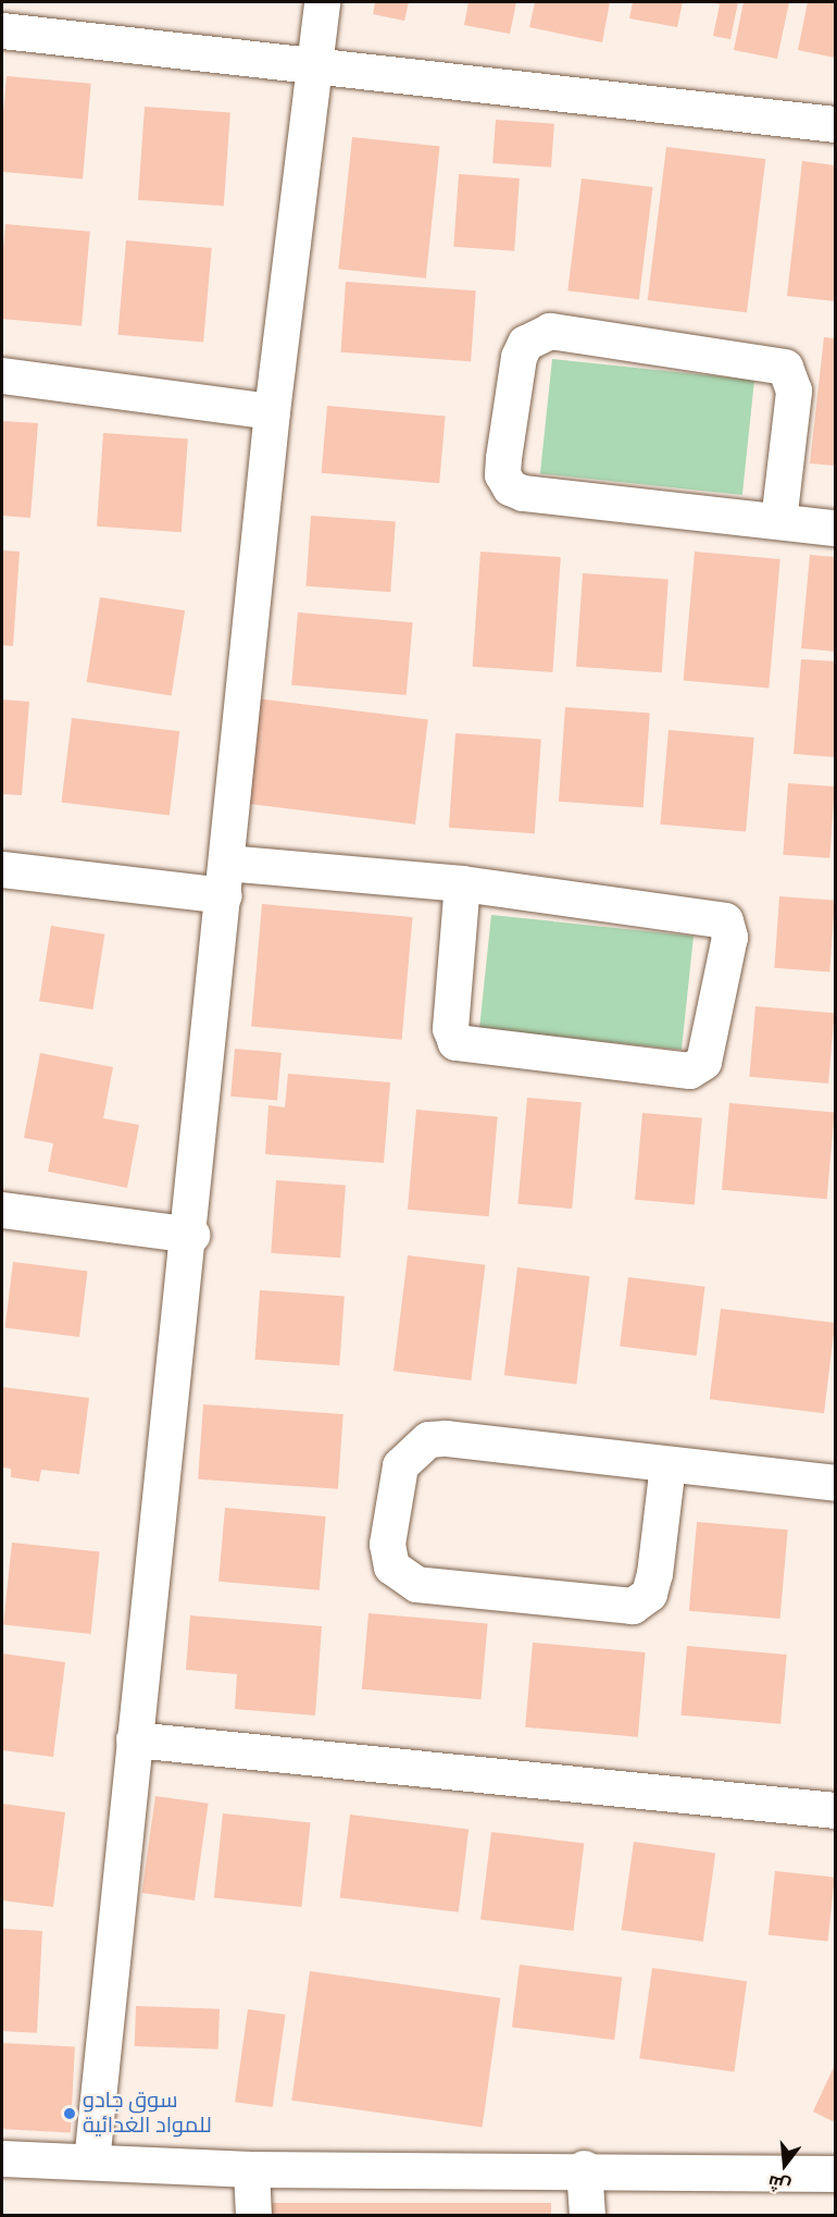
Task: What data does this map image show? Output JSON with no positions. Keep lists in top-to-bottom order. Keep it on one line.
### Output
{"places":["سوق جادو للمواد الغدائية"],"north":"bottom"}
